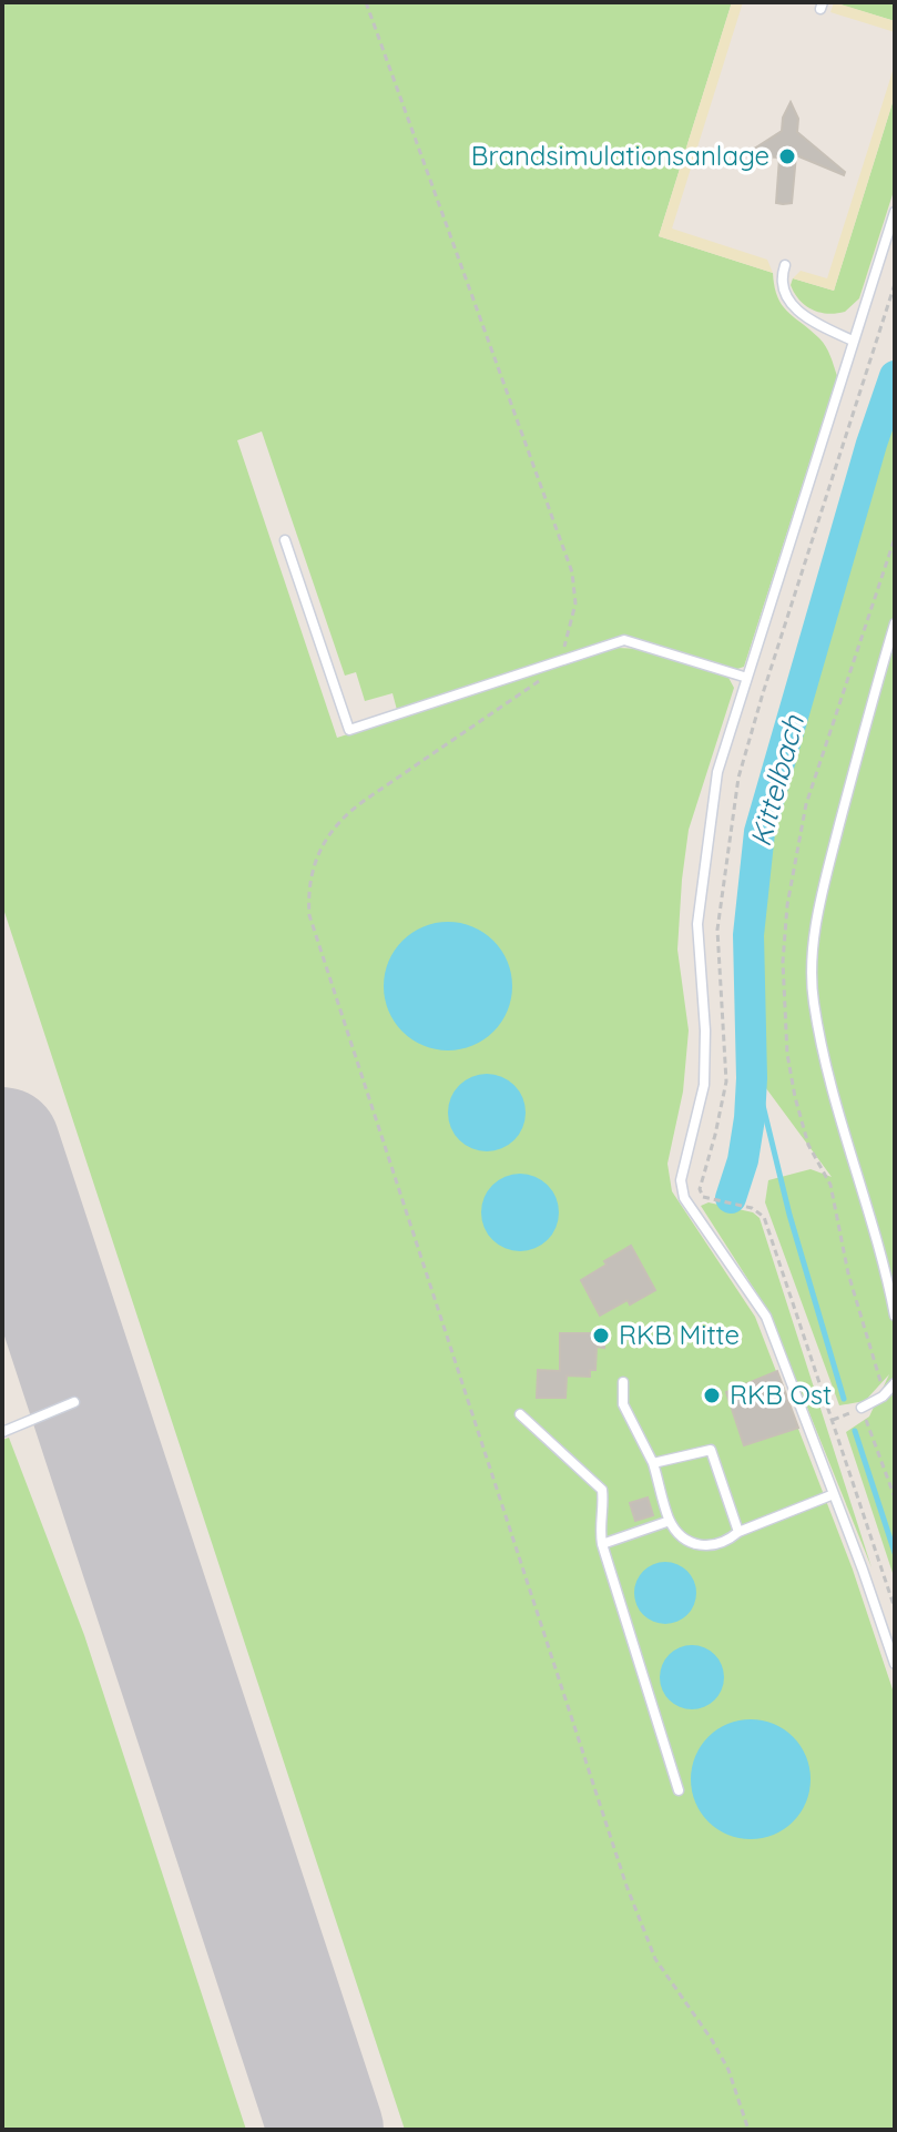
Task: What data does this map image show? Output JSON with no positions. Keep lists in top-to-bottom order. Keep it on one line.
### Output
{"water":["Kittelbach"],"places":["Brandsimulationsanlage","RKB Mitte","RKB Ost"]}
